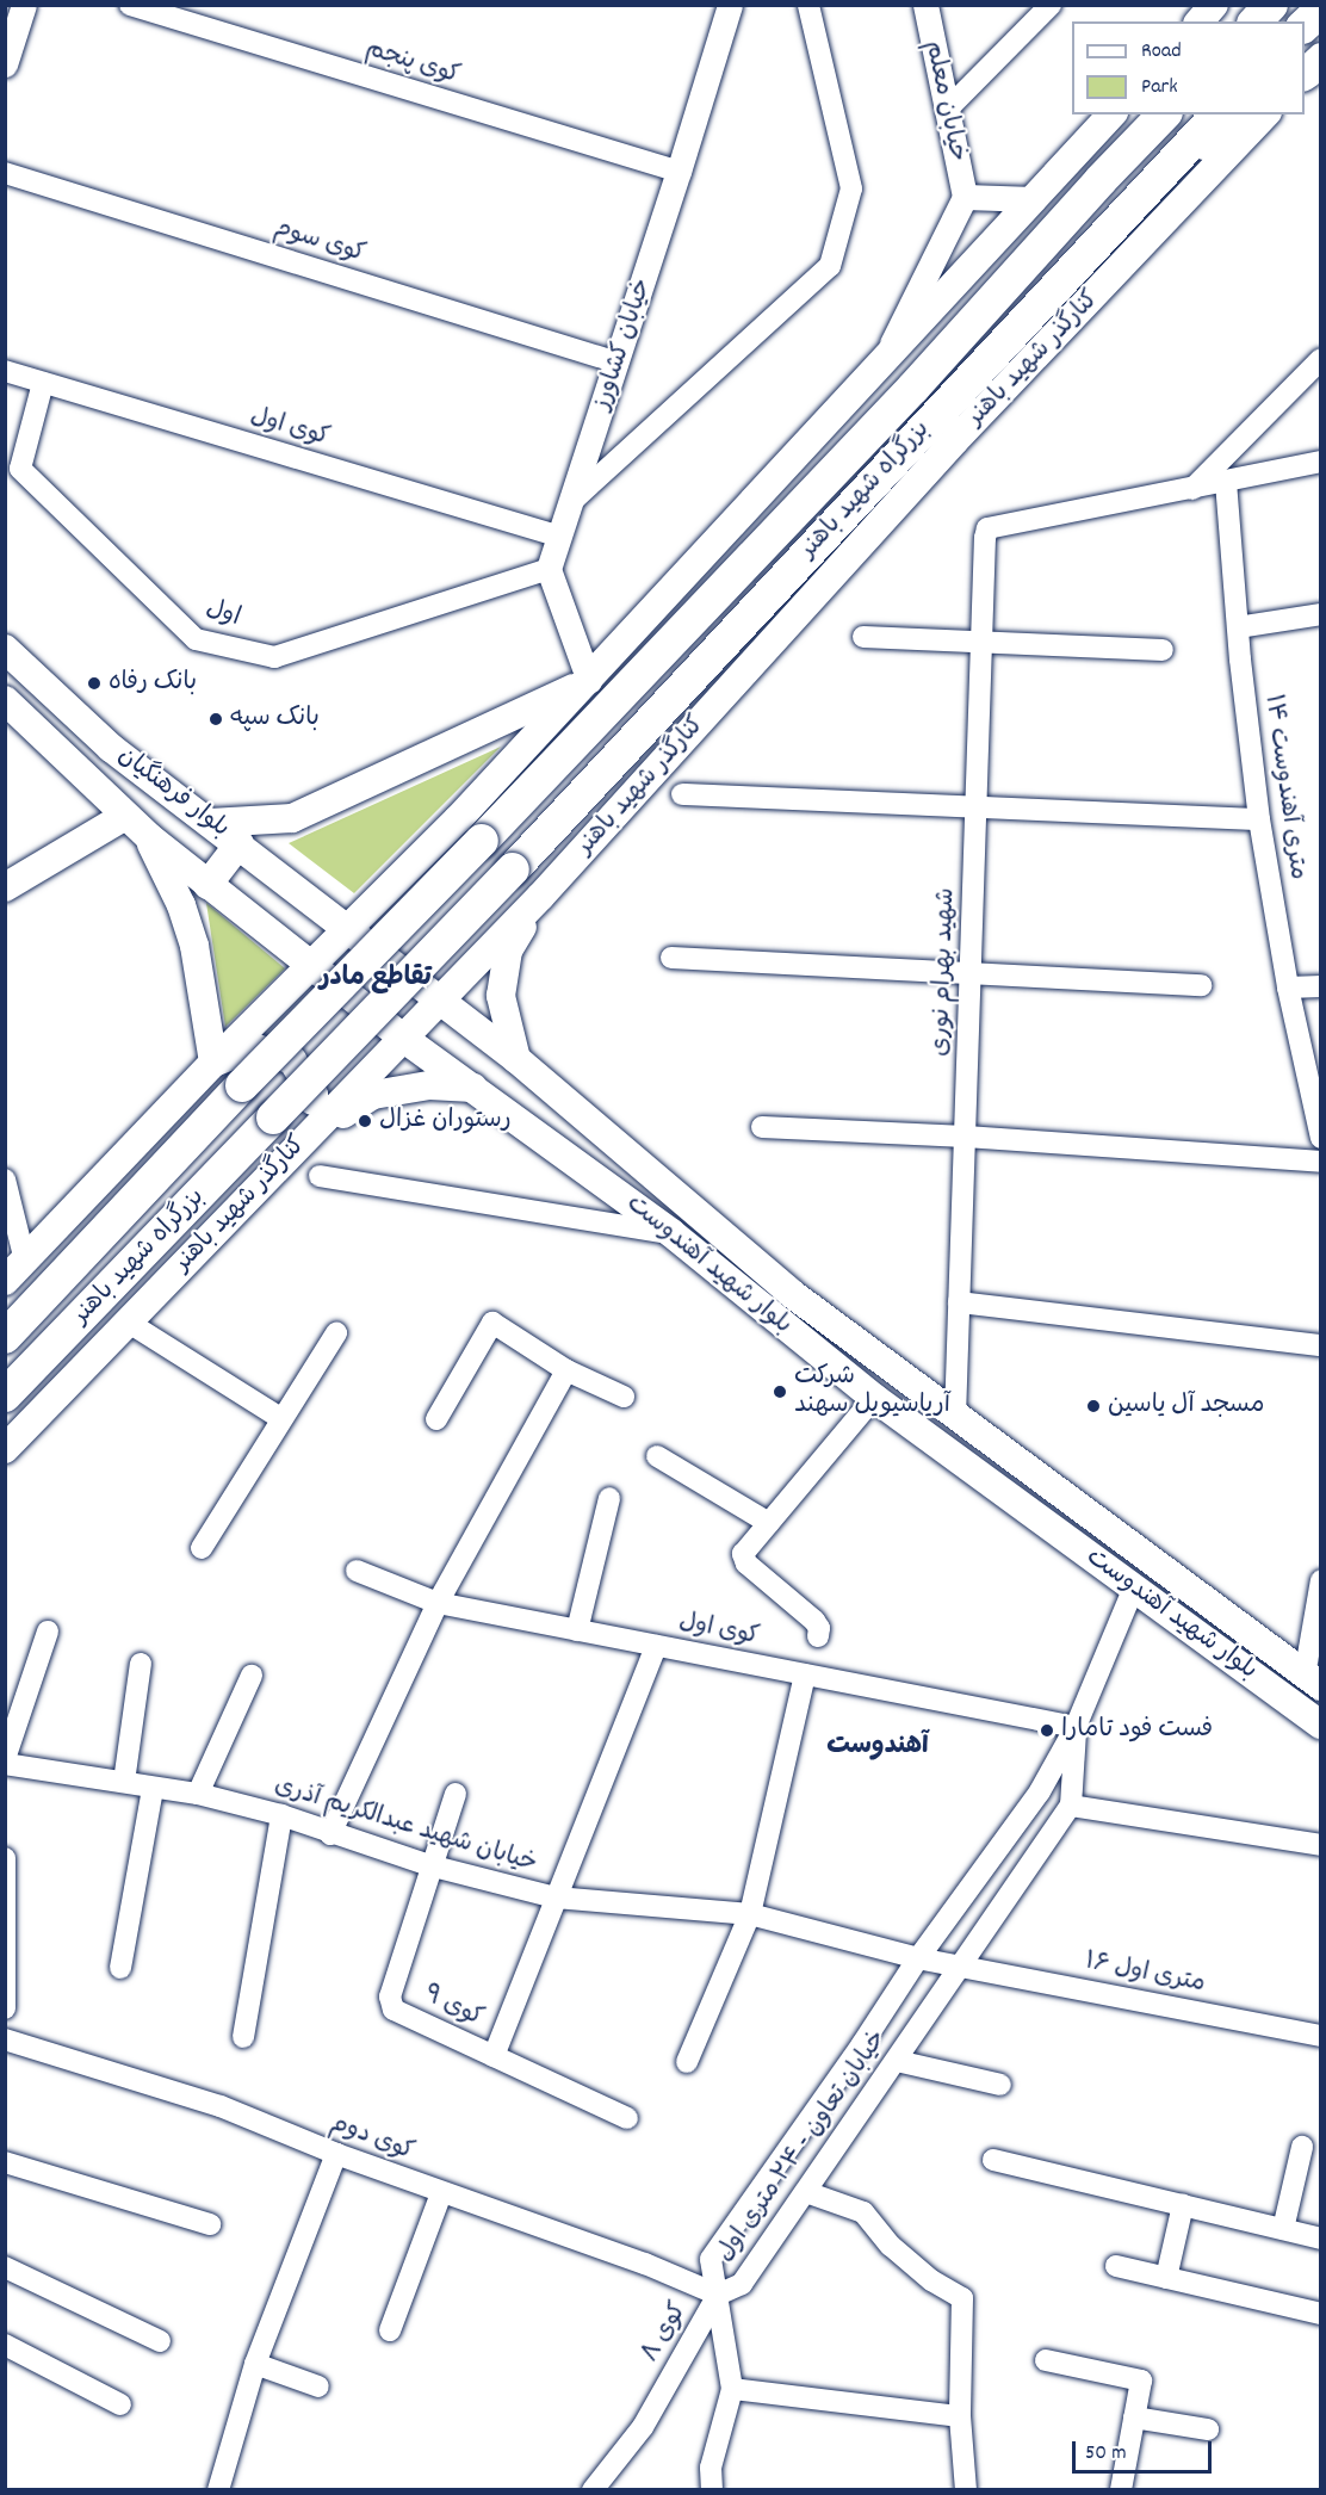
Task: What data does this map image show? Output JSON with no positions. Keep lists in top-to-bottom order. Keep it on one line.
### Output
{"streets":{"highway":["بزرگراه شهید باهنر"],"main road":["کنارگذر شهید باهنر","بلوار فرهنگیان","بلوار شهید آهندوست"],"street":["کوی پنجم","خیابان معلم","کوی سوم","خیابان کشاورز","کوی اول","اول","۱۴ متری آهندوست","شهید بهرام نوری","خیابان شهید عبدالکریم آذری","۱۶ متری اول","کوی ۹","کوی دوم","خیابان تعاون - ۲۴ متری اول","کوی ۸"]},"crossings":[["کوی پنجم","خیابان کشاورز"],["کوی سوم","خیابان کشاورز"],["خیابان کشاورز","کوی اول"],["خیابان کشاورز","اول"],["کنارگذر شهید باهنر","بلوار فرهنگیان"],["کنارگذر شهید باهنر","بلوار شهید آهندوست"],["کوی اول","اول"],["کوی اول","خیابان تعاون - ۲۴ متری اول"],["بلوار فرهنگیان","بلوار شهید آهندوست"],["شهید بهرام نوری","بلوار شهید آهندوست"],["بلوار شهید آهندوست","خیابان تعاون - ۲۴ متری اول"],["خیابان شهید عبدالکریم آذری","۱۶ متری اول"],["خیابان شهید عبدالکریم آذری","کوی ۹"],["خیابان شهید عبدالکریم آذری","خیابان تعاون - ۲۴ متری اول"],["۱۶ متری اول","خیابان تعاون - ۲۴ متری اول"],["کوی دوم","خیابان تعاون - ۲۴ متری اول"],["کوی دوم","کوی ۸"],["خیابان تعاون - ۲۴ متری اول","کوی ۸"]],"districts":["تقاطع مادر","آهندوست"],"places":["بانک رفاه","بانک سپه","رستوران غزال","شرکت آریاسیویل سهند","مسجد آل یاسین","فست فود تامارا"],"legend":["Road","Park"],"scale_bar":"50 m"}
